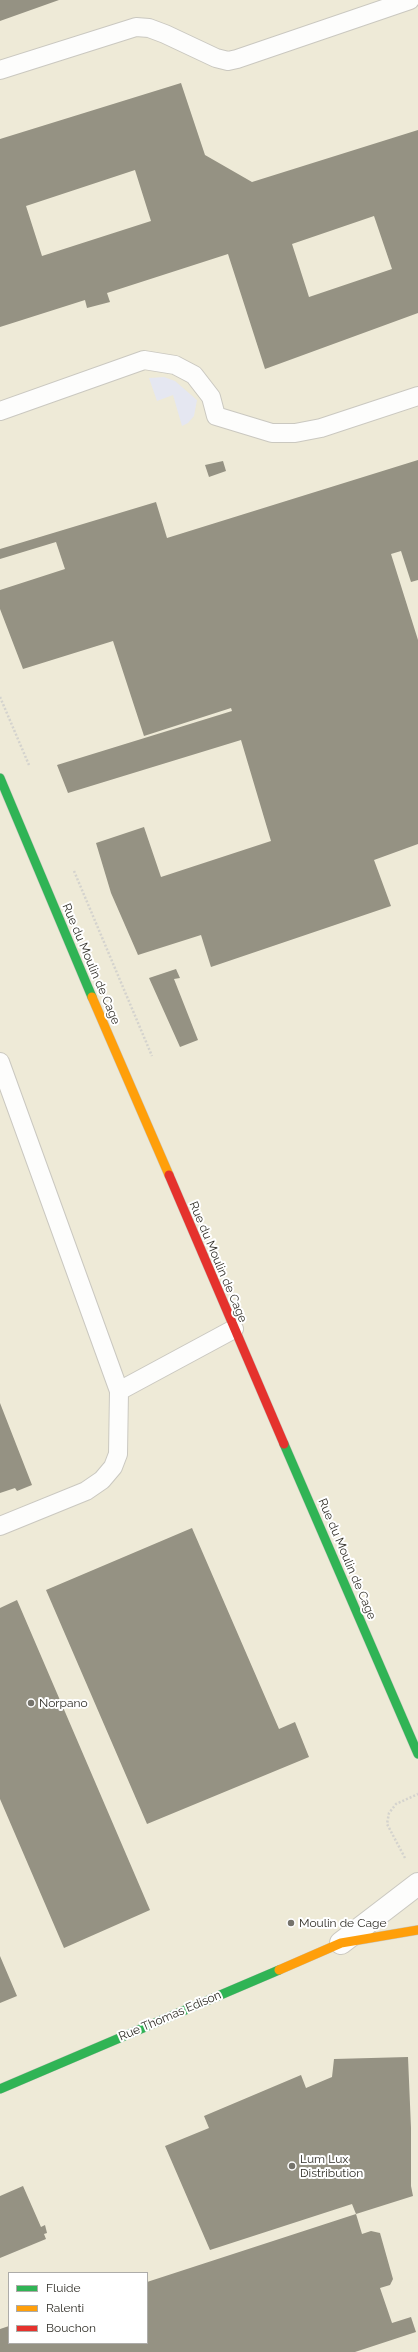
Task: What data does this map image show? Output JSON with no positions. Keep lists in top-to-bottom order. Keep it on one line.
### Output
{"streets":{"street":["Rue du Moulin de Cage","Rue Thomas Edison"]},"places":["Norpano","Moulin de Cage","Lum Lux Distribution"],"legend":["Fluide","Ralenti","Bouchon"]}
